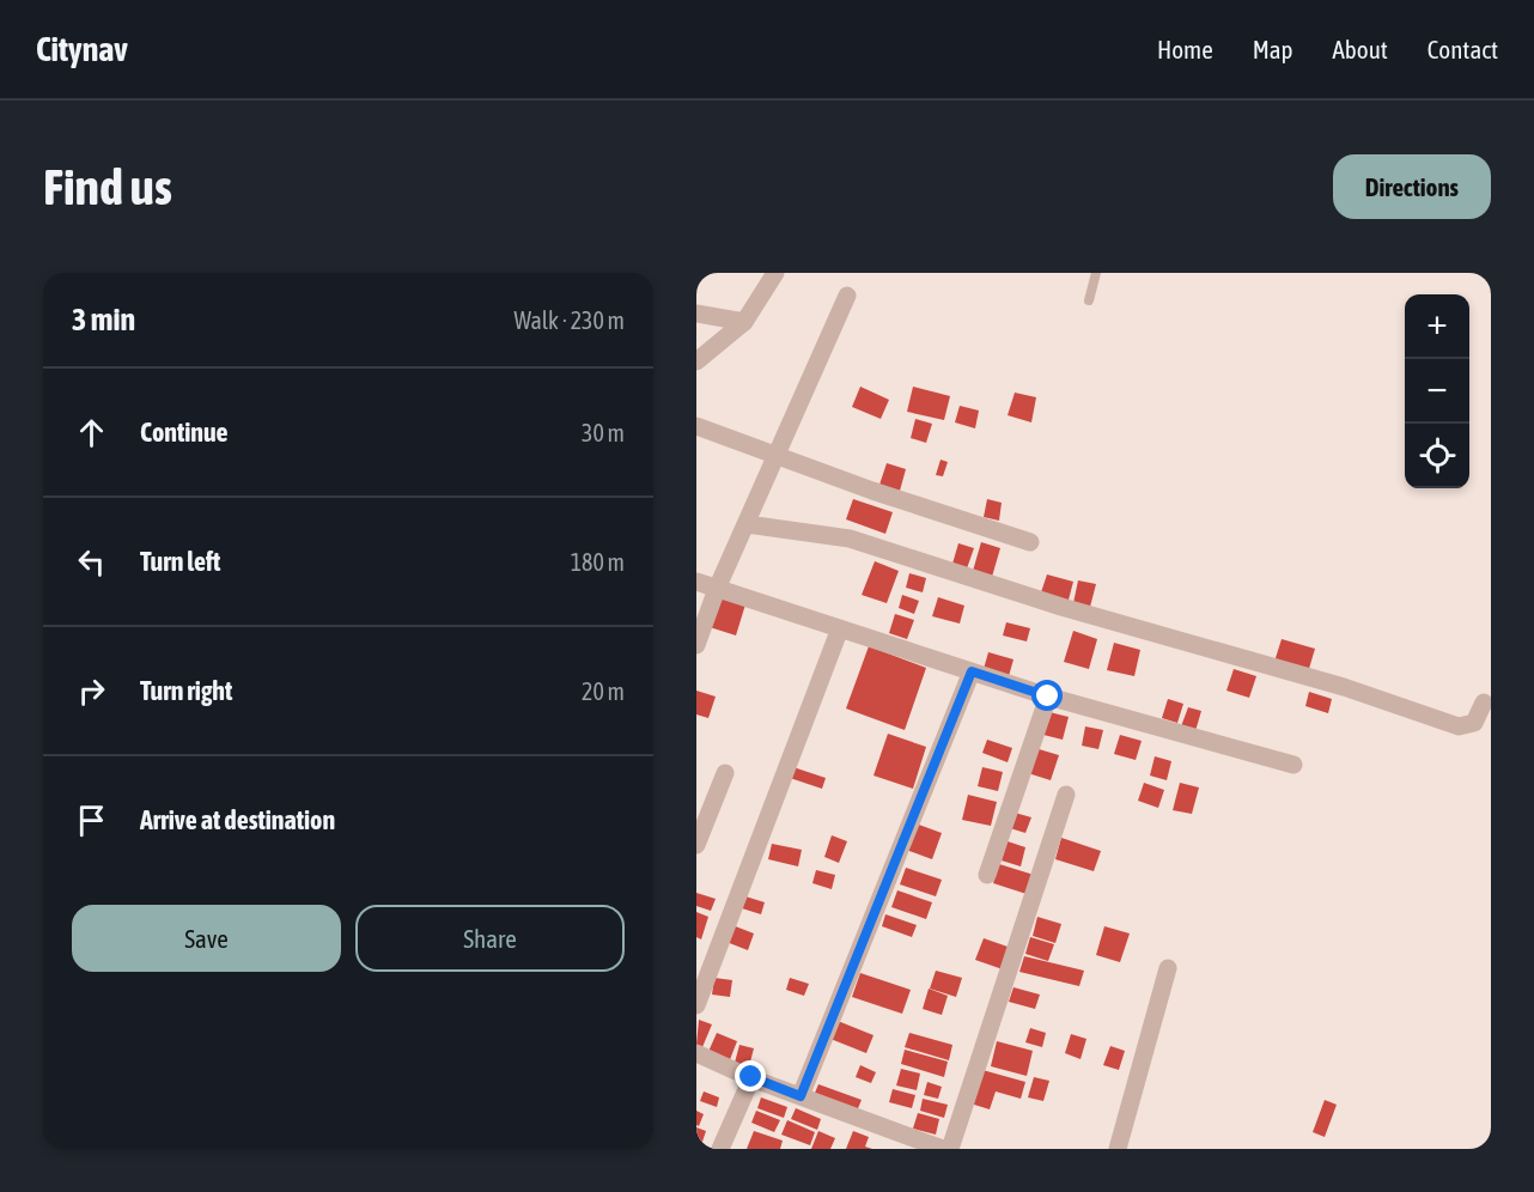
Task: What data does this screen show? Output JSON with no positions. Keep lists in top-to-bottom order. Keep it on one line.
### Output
{"page":{"header":"Citynav","nav":["Home","Map","About","Contact"],"buttons":["Directions",["Save","Share"]],"title":"Find us","heading":["3 min","Walk · 230 m"],"map_buttons":["+","−"],"list":[["Continue","30 m"],["Turn left","180 m"],["Turn right","20 m"],"Arrive at destination"]}}
